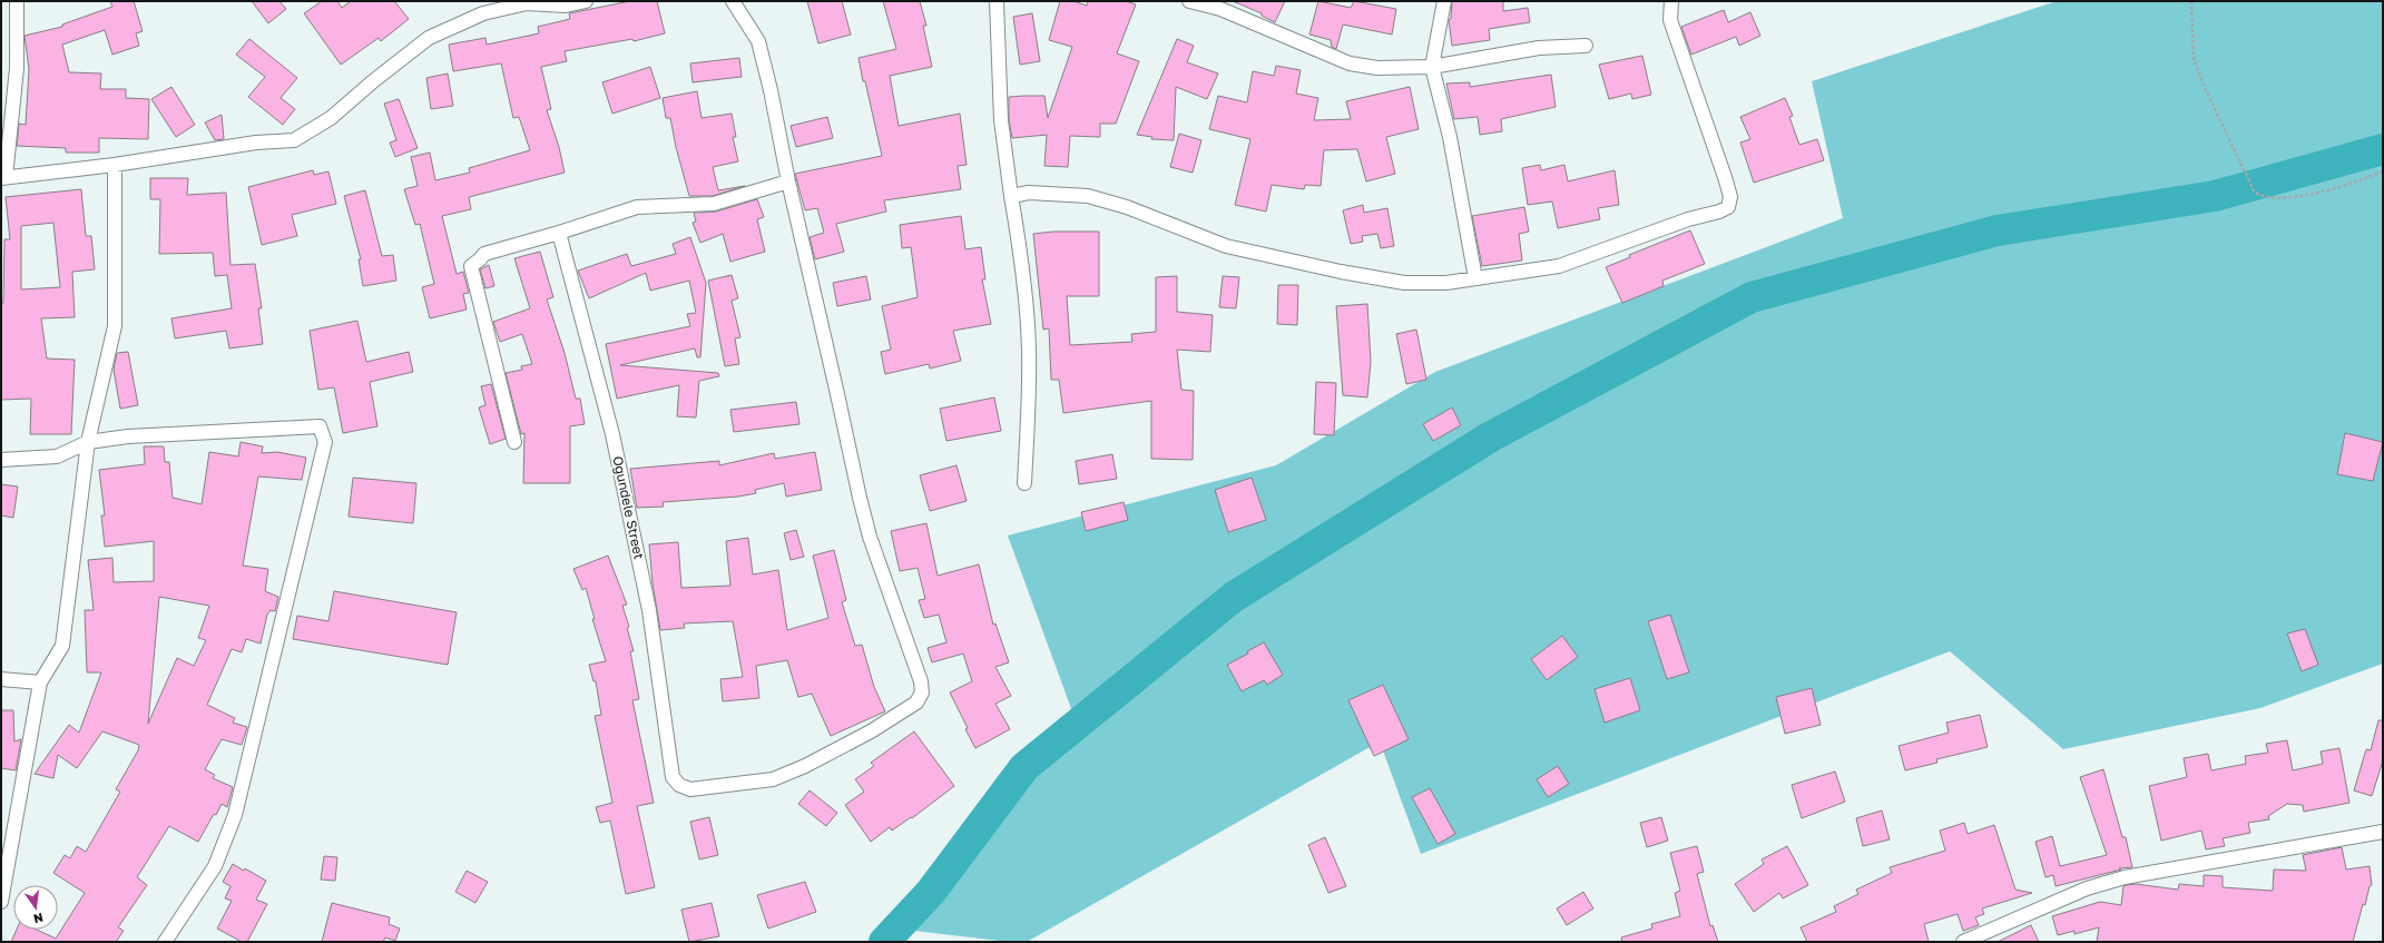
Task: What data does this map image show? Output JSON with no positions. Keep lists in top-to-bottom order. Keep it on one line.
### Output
{"streets":{"street":["Ogundele Street"]},"north":"bottom"}
